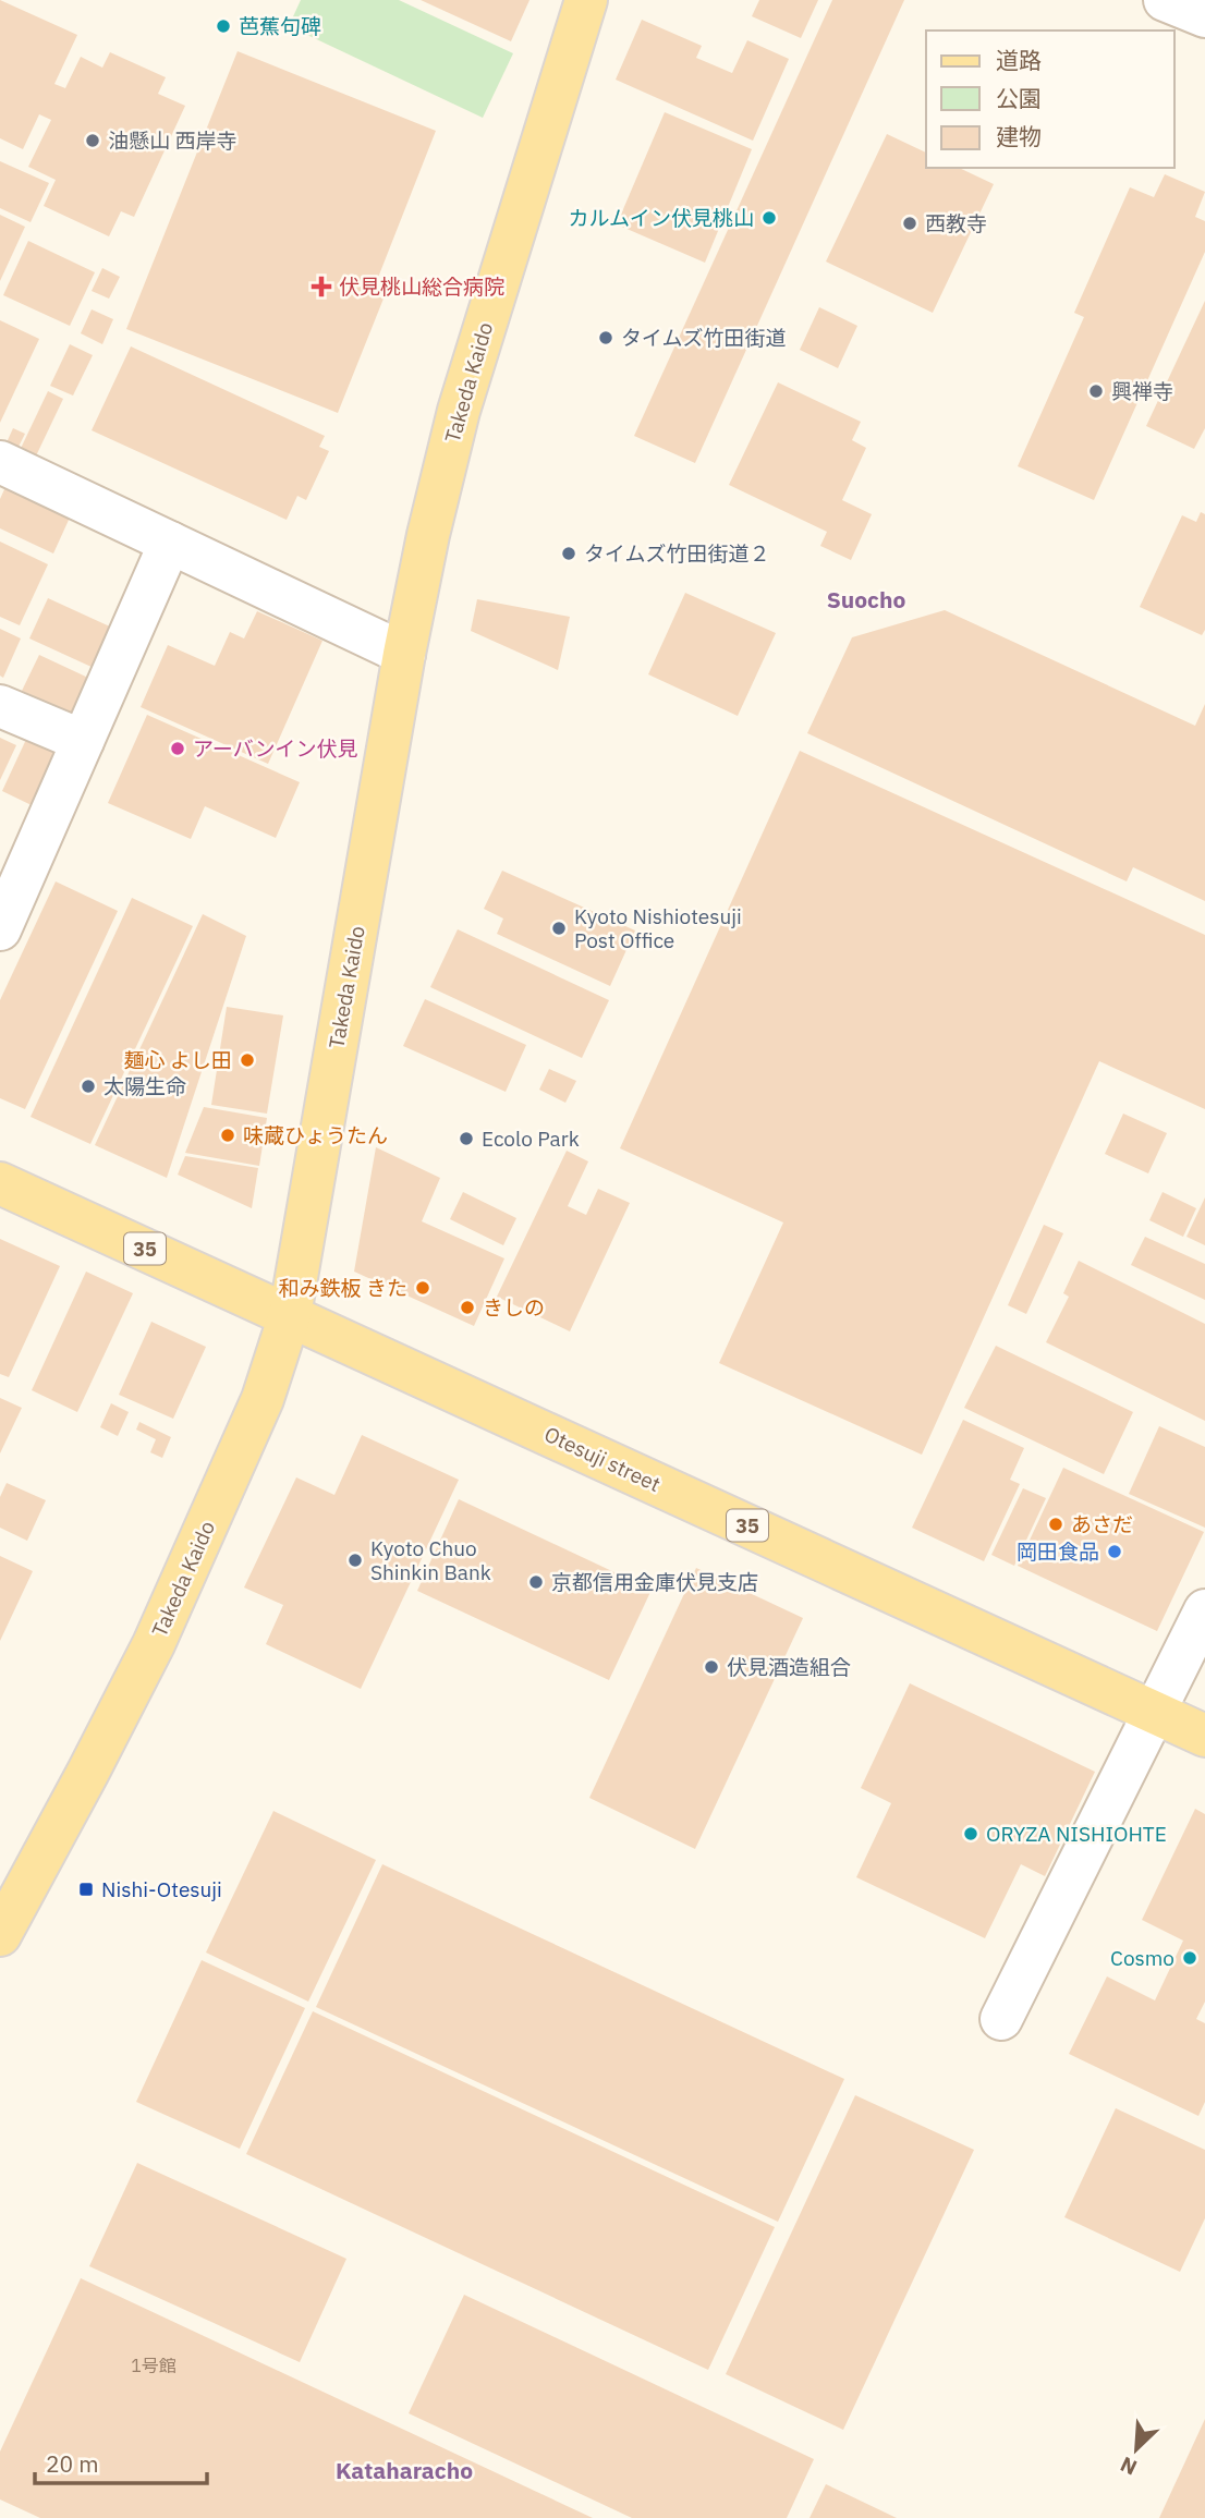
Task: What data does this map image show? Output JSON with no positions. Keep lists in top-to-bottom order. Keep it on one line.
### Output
{"streets":{"main road":["Takeda Kaido","35","Otesuji street"]},"crossings":[["Takeda Kaido","Otesuji street"]],"districts":["Suocho","Kataharacho"],"places":{"other":["芭蕉句碑","油懸山 西岸寺","カルムイン伏見桃山","西教寺","タイムズ竹田街道","興禅寺","タイムズ竹田街道２","アーバンイン伏見","Kyoto Nishiotesuji Post Office","麺心 よし田","太陽生命","味蔵ひょうたん","Ecolo Park","和み鉄板 きた","きしの","あさだ","岡田食品","Kyoto Chuo Shinkin Bank","京都信用金庫伏見支店","伏見酒造組合","ORYZA NISHIOHTE","Cosmo"],"health":["伏見桃山総合病院"],"transit":["Nishi-Otesuji"]},"house_numbers":["1号館"],"legend":["道路","公園","建物"],"scale_bar":"20 m","north":"bottom left"}
